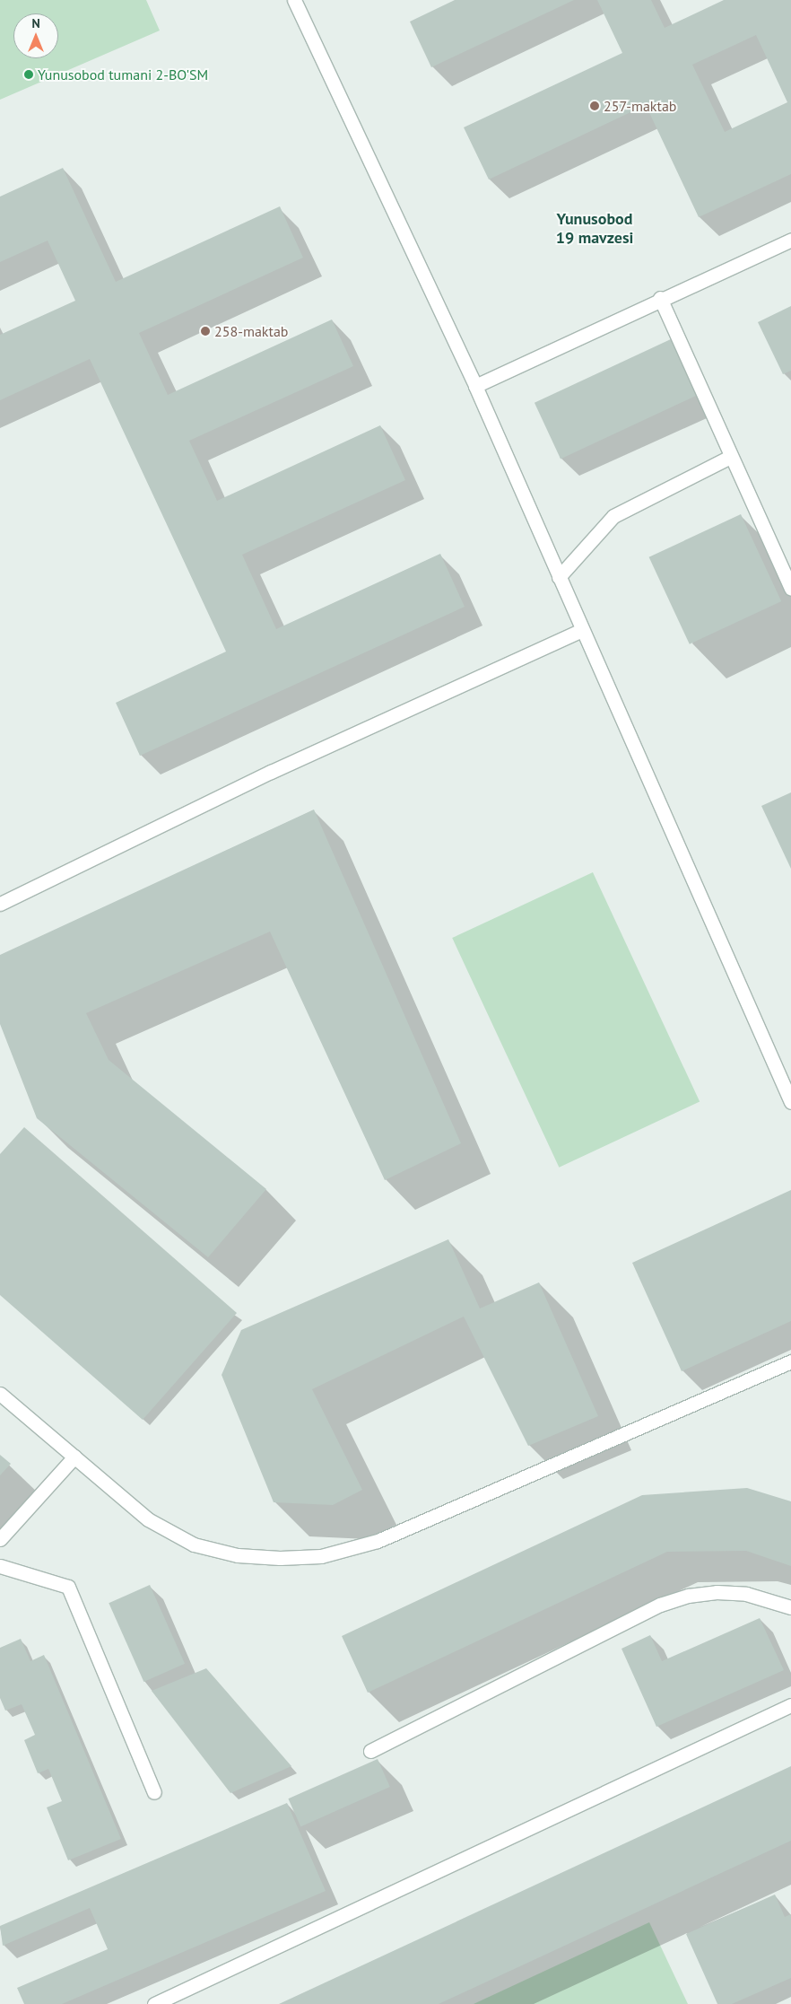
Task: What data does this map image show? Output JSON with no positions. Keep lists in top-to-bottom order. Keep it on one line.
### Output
{"districts":["Yunusobod 19 mavzesi"],"places":["Yunusobod tumani 2-BO'SM","257-maktab","258-maktab"],"north":"top"}
